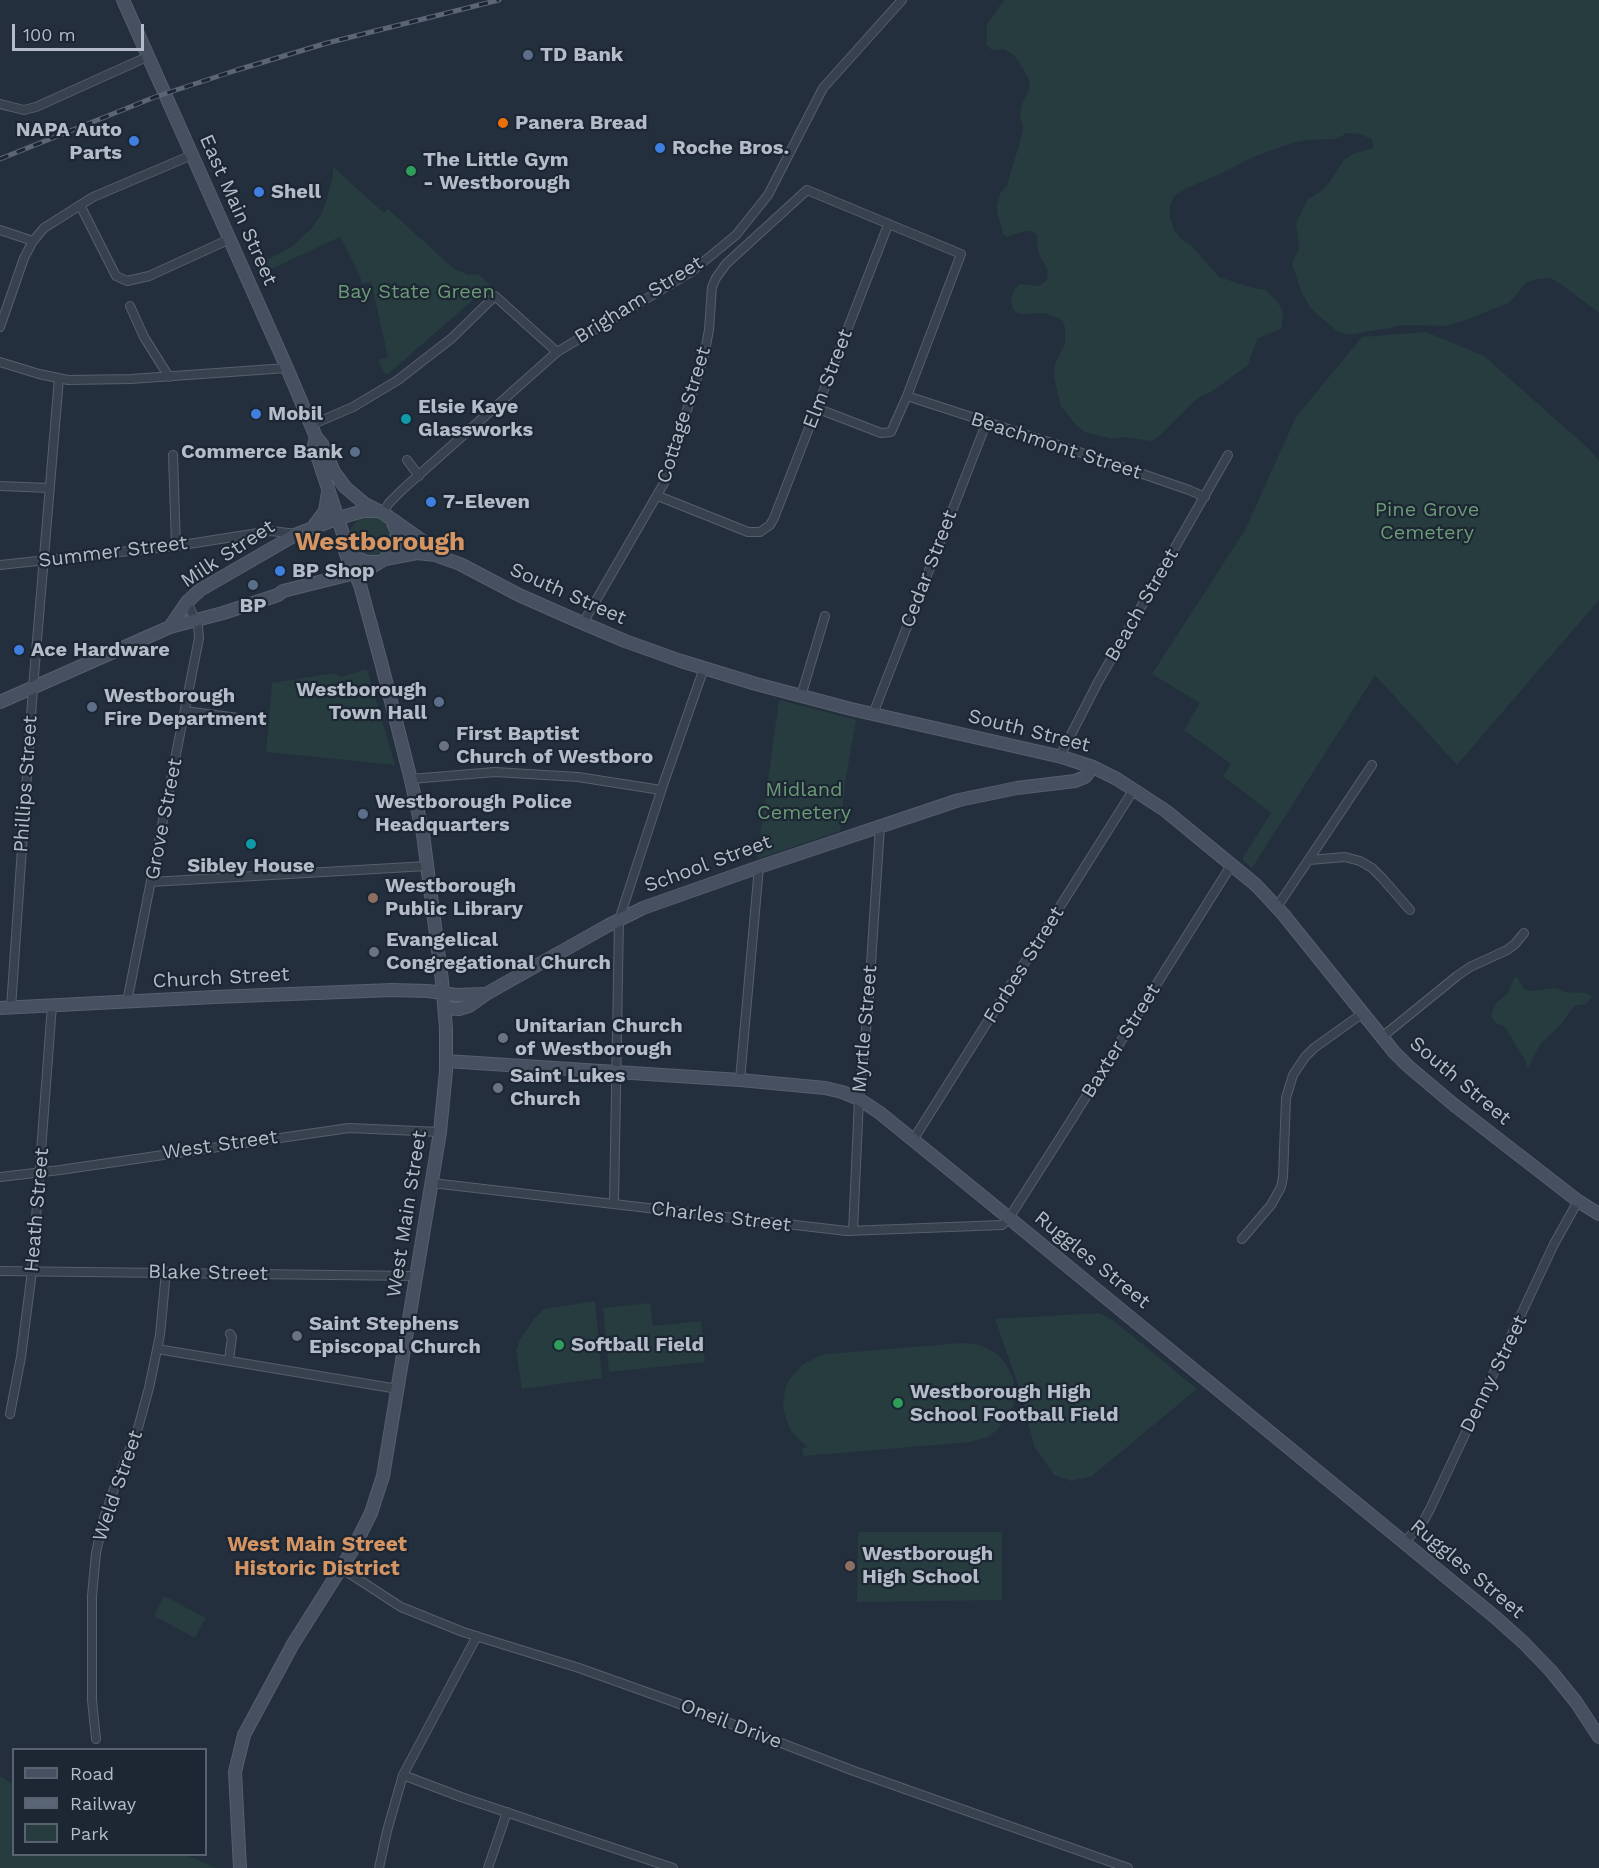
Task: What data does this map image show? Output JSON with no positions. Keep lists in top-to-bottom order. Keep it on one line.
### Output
{"streets":{"main road":["East Main Street","Milk Street","South Street","School Street","Church Street","West Main Street","Ruggles Street"],"street":["Brigham Street","Elm Street","Cottage Street","Beachmont Street","Summer Street","Cedar Street","Beach Street","Phillips Street","Grove Street","Forbes Street","Myrtle Street","Baxter Street","West Street","Heath Street","Charles Street","Blake Street","Denny Street","Weld Street","Oneil Drive"]},"crossings":[["East Main Street","Brigham Street"],["East Main Street","Milk Street"],["East Main Street","South Street"],["East Main Street","West Main Street"],["Brigham Street","Milk Street"],["Brigham Street","South Street"],["Brigham Street","West Main Street"],["Elm Street","Cottage Street"],["Cottage Street","South Street"],["Beachmont Street","Cedar Street"],["Beachmont Street","Beach Street"],["Summer Street","Milk Street"],["Summer Street","Phillips Street"],["Milk Street","South Street"],["Milk Street","Phillips Street"],["Milk Street","Grove Street"],["Milk Street","West Main Street"],["Cedar Street","South Street"],["South Street","Beach Street"],["South Street","School Street"],["South Street","Forbes Street"],["South Street","Baxter Street"],["South Street","West Main Street"],["South Street","Denny Street"],["Phillips Street","Church Street"],["Grove Street","Church Street"],["School Street","Church Street"],["School Street","Myrtle Street"],["School Street","West Main Street"],["Forbes Street","Ruggles Street"],["Church Street","Heath Street"],["Church Street","West Main Street"],["Myrtle Street","Charles Street"],["Myrtle Street","Ruggles Street"],["Baxter Street","Charles Street"],["Baxter Street","Ruggles Street"],["West Street","Heath Street"],["West Street","West Main Street"],["Heath Street","Blake Street"],["West Main Street","Charles Street"],["West Main Street","Ruggles Street"],["West Main Street","Blake Street"],["West Main Street","Oneil Drive"],["Charles Street","Ruggles Street"],["Ruggles Street","Denny Street"],["Blake Street","Weld Street"]],"districts":["Westborough","West Main Street Historic District"],"parks":["Bay State Green","Pine Grove Cemetery","Midland Cemetery"],"places":["TD Bank","Panera Bread","NAPA Auto Parts","Roche Bros.","The Little Gym - Westborough","Shell","Mobil","Elsie Kaye Glassworks","Commerce Bank","7-Eleven","BP Shop","BP","Ace Hardware","Westborough Town Hall","Westborough Fire Department","First Baptist Church of Westboro","Westborough Police Headquarters","Sibley House","Westborough Public Library","Evangelical Congregational Church","Unitarian Church of Westborough","Saint Lukes Church","Saint Stephens Episcopal Church","Softball Field","Westborough High School Football Field","Westborough High School"],"legend":["Road","Railway","Park"],"scale_bar":"100 m"}
